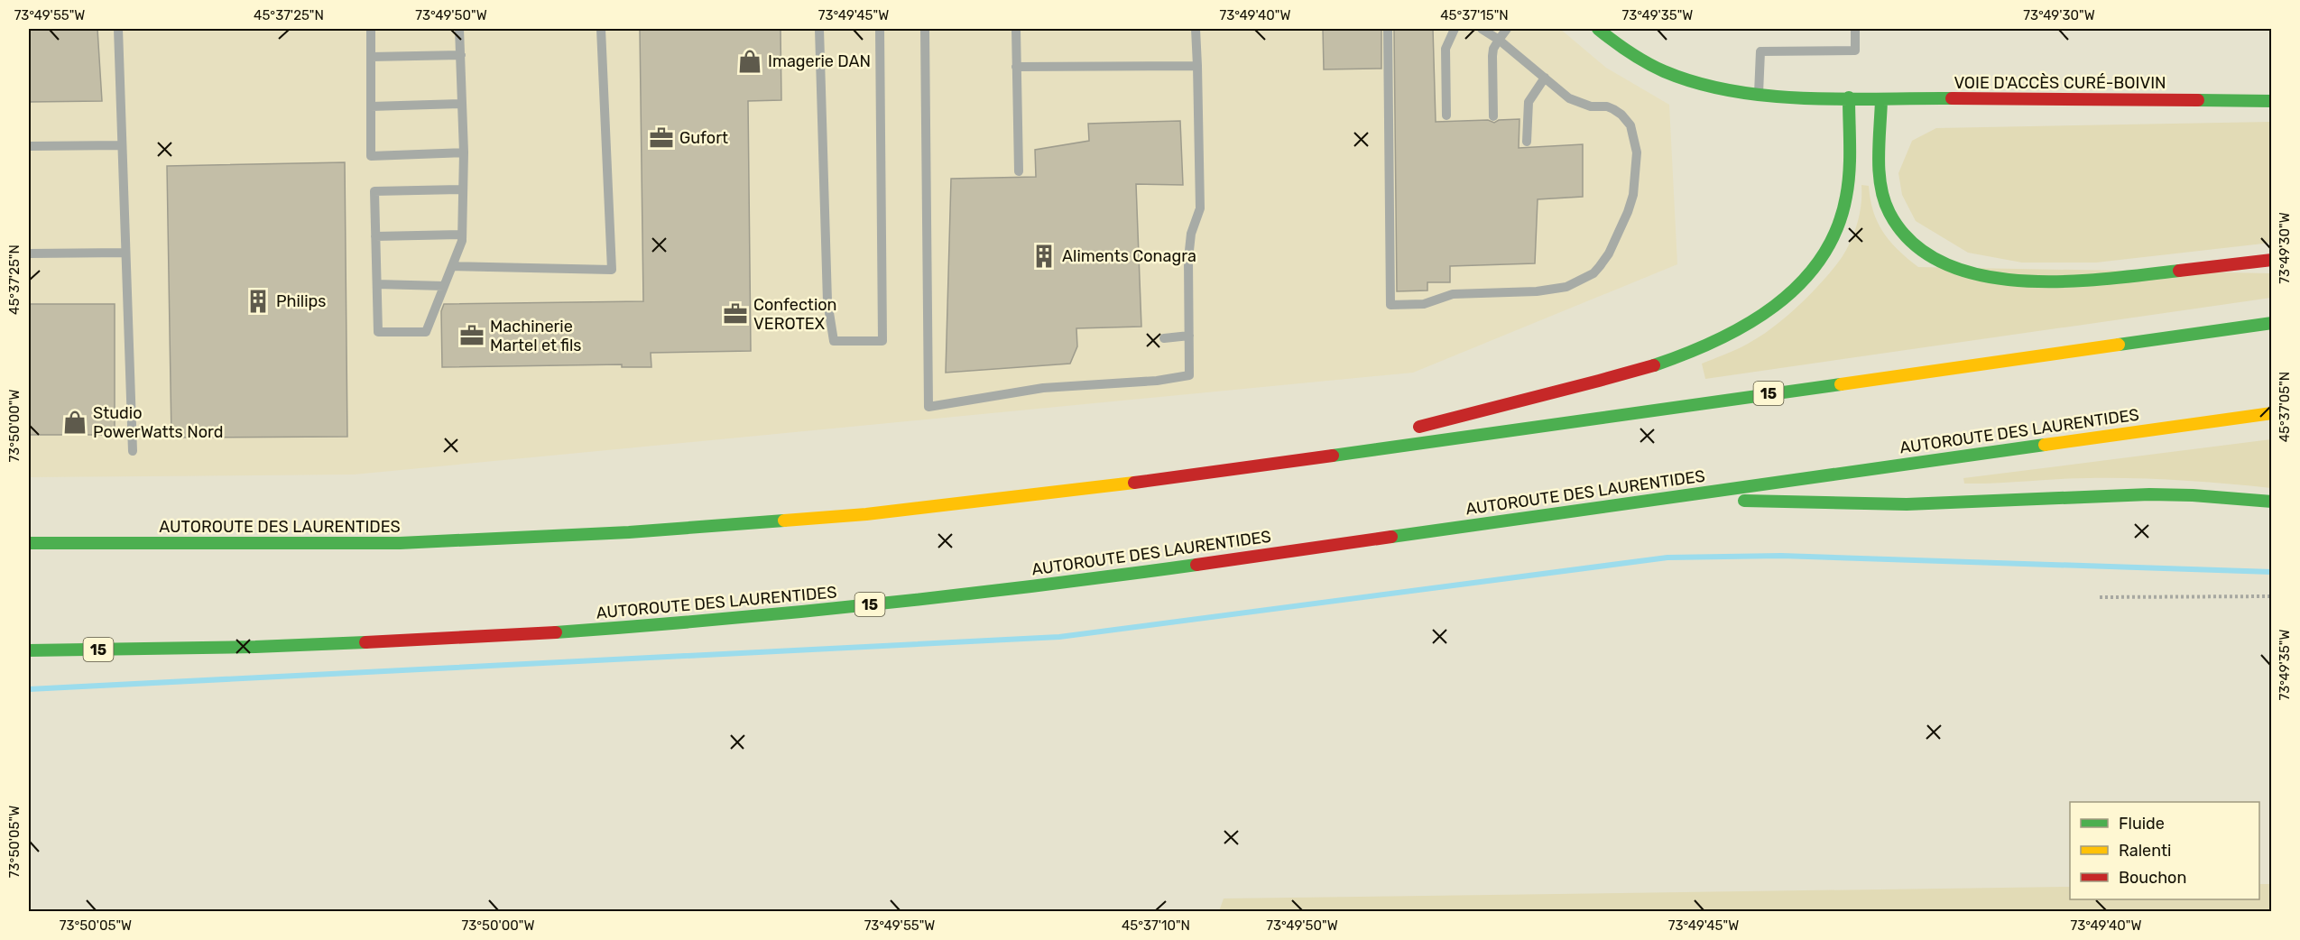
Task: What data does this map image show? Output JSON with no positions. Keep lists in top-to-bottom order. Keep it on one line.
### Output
{"streets":{"main road":["VOIE D'ACCÈS CURÉ-BOIVIN","15","AUTOROUTE DES LAURENTIDES"]},"places":{"shop":["Imagerie DAN","Studio PowerWatts Nord"],"office":["Gufort","Confection VEROTEX","Machinerie Martel et fils"],"building":["Aliments Conagra","Philips"]},"legend":["Fluide","Ralenti","Bouchon"],"coordinates":["73°49'55\"W","45°37'25\"N","73°49'50\"W","73°49'45\"W","73°49'40\"W","45°37'15\"N","73°49'35\"W","73°49'30\"W","45°37'05\"N","73°50'00\"W","73°50'05\"W","45°37'10\"N"]}
